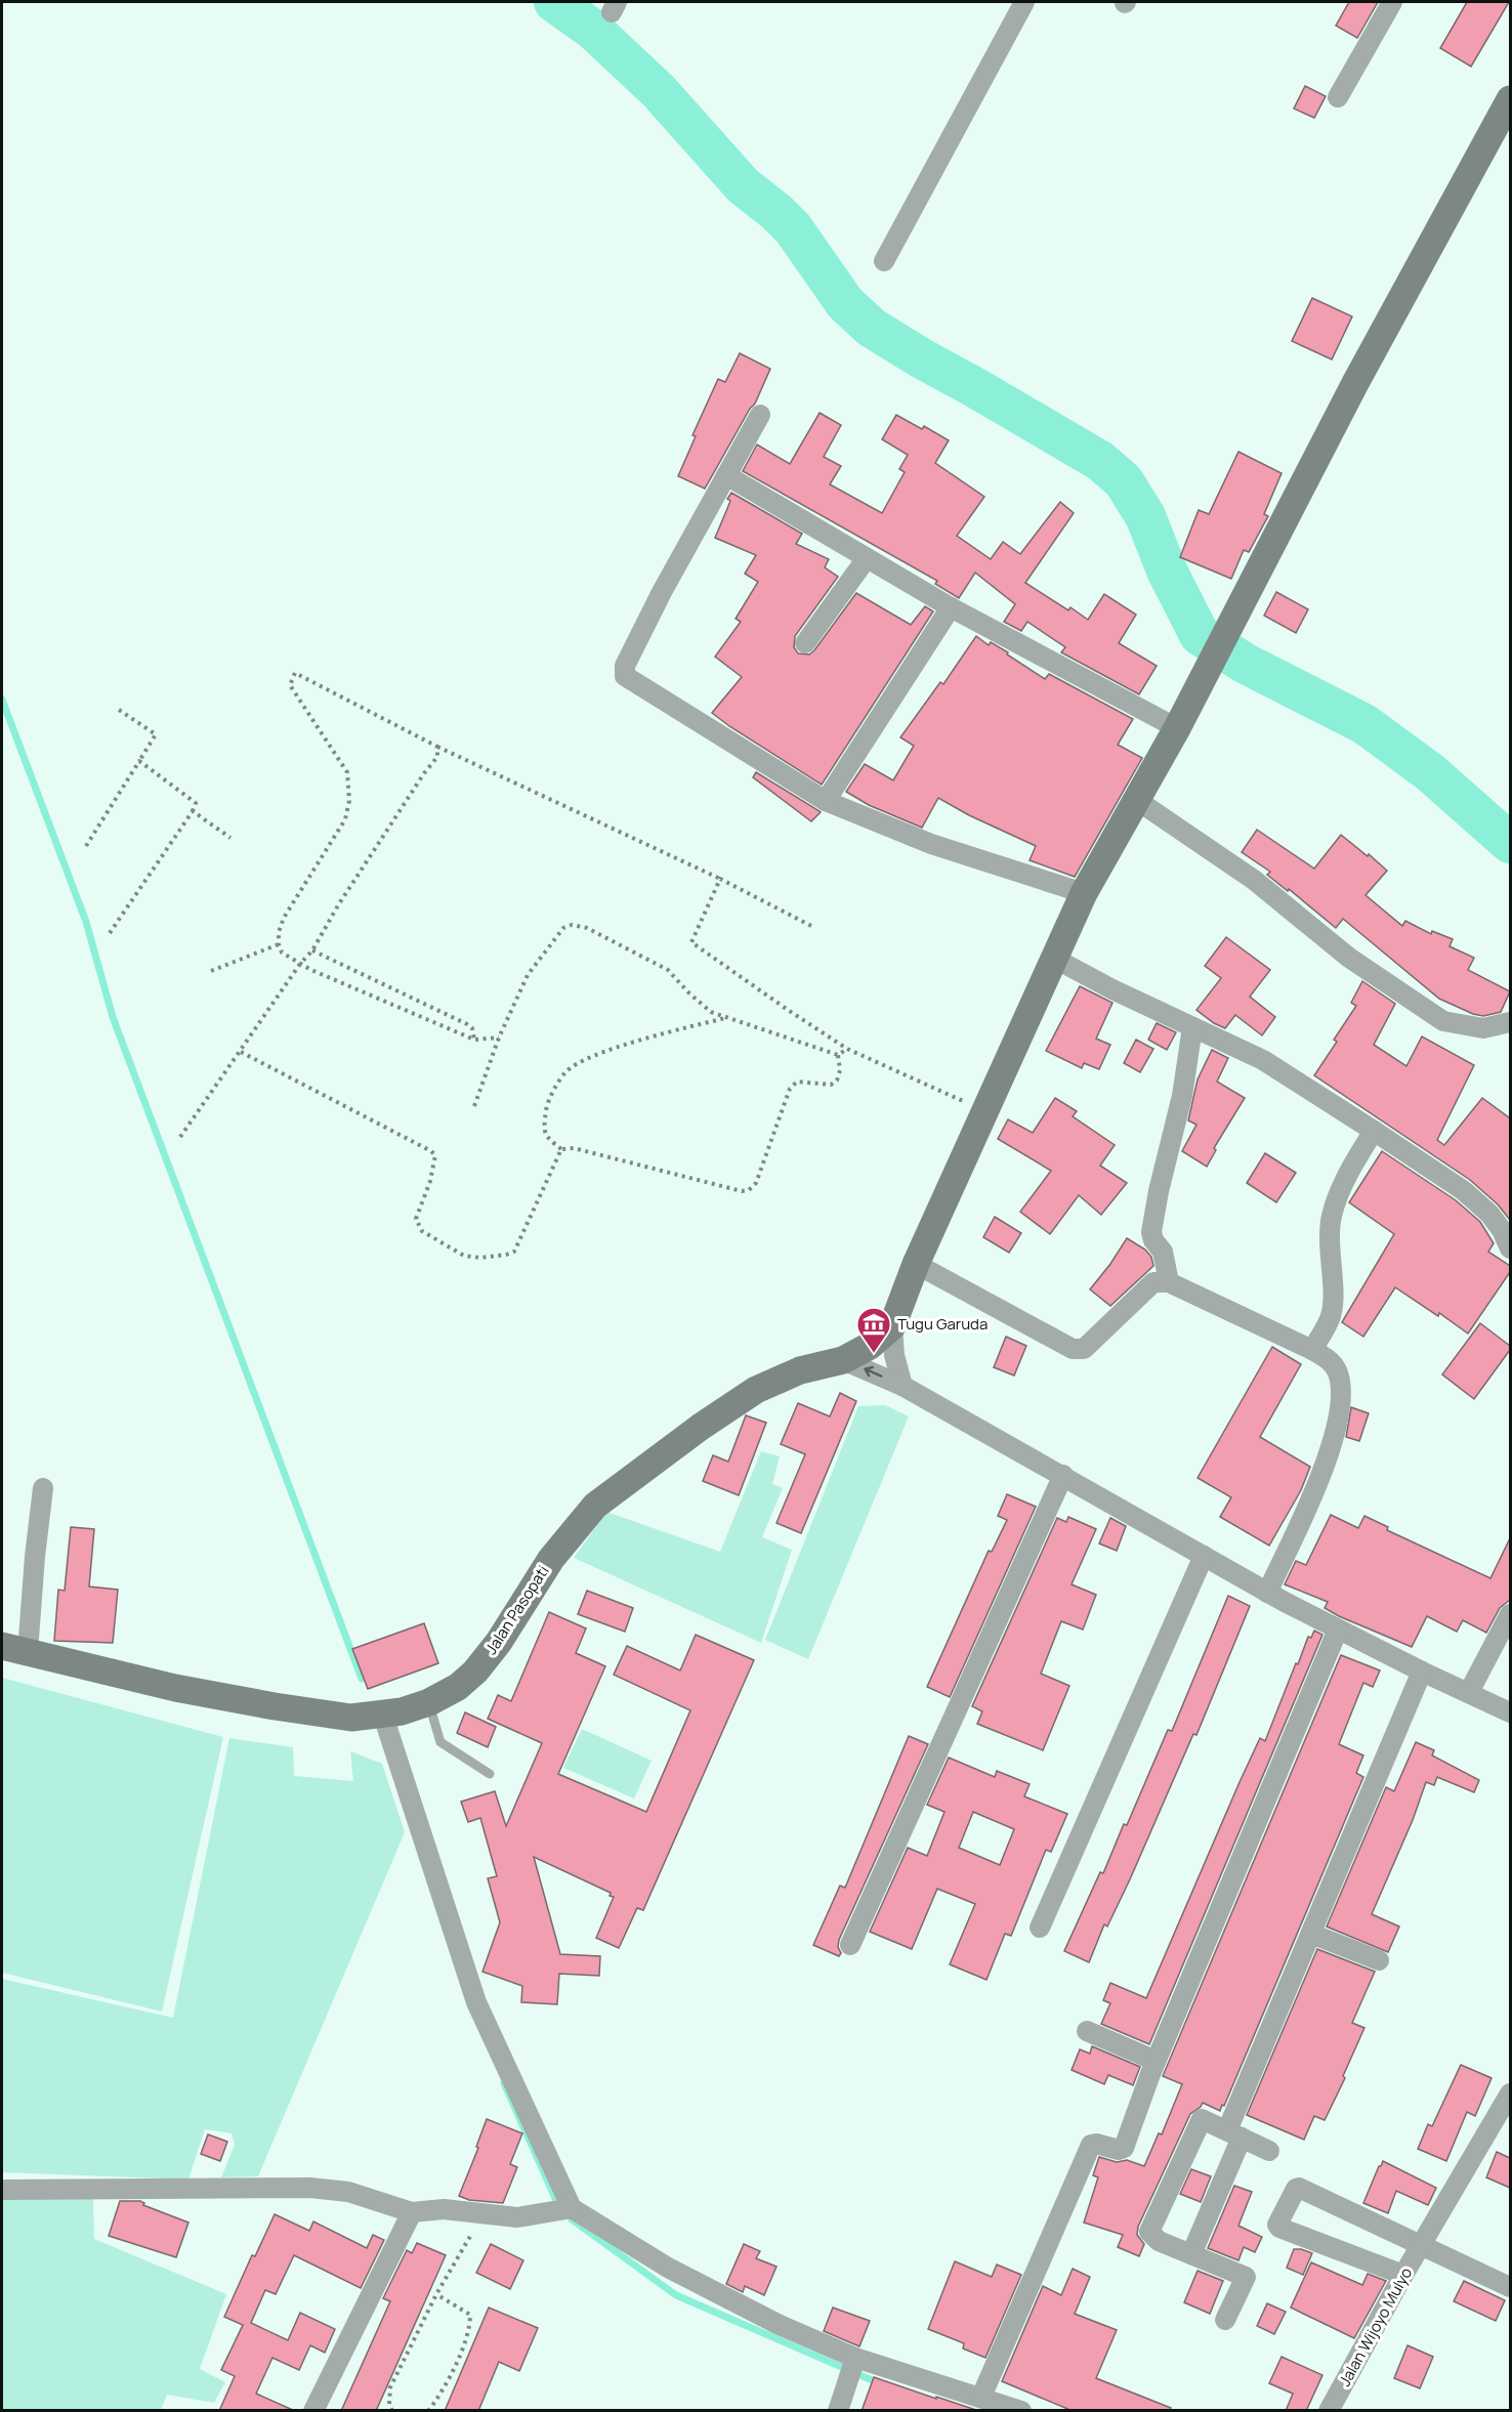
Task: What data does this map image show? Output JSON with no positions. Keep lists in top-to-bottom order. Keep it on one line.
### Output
{"streets":{"street":["Jalan Pasopati","Jalan Wijoyo Mulyo"]},"places":{"museum":["Tugu Garuda"]}}
